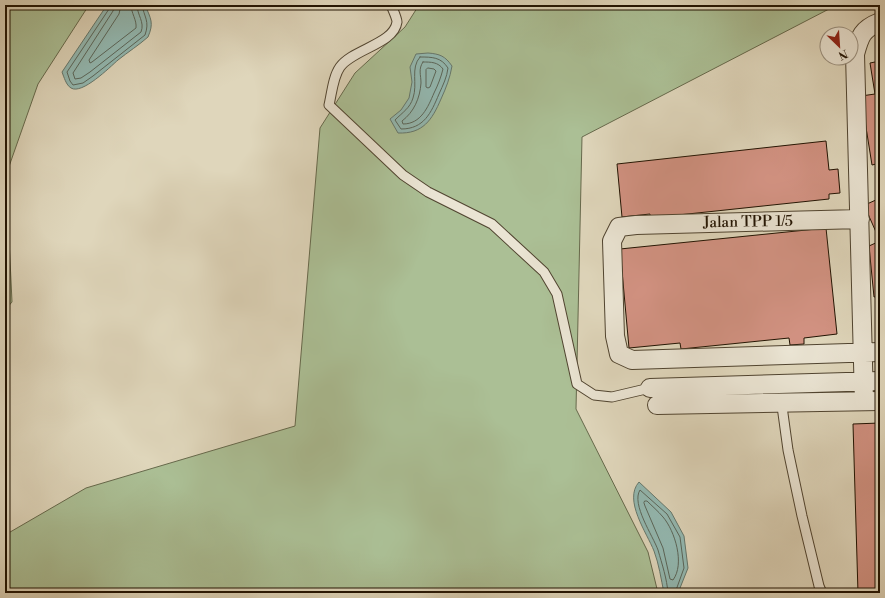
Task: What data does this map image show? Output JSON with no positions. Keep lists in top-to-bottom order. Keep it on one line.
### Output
{"streets":{"street":["Jalan TPP 1/5"]},"north":"bottom right"}
